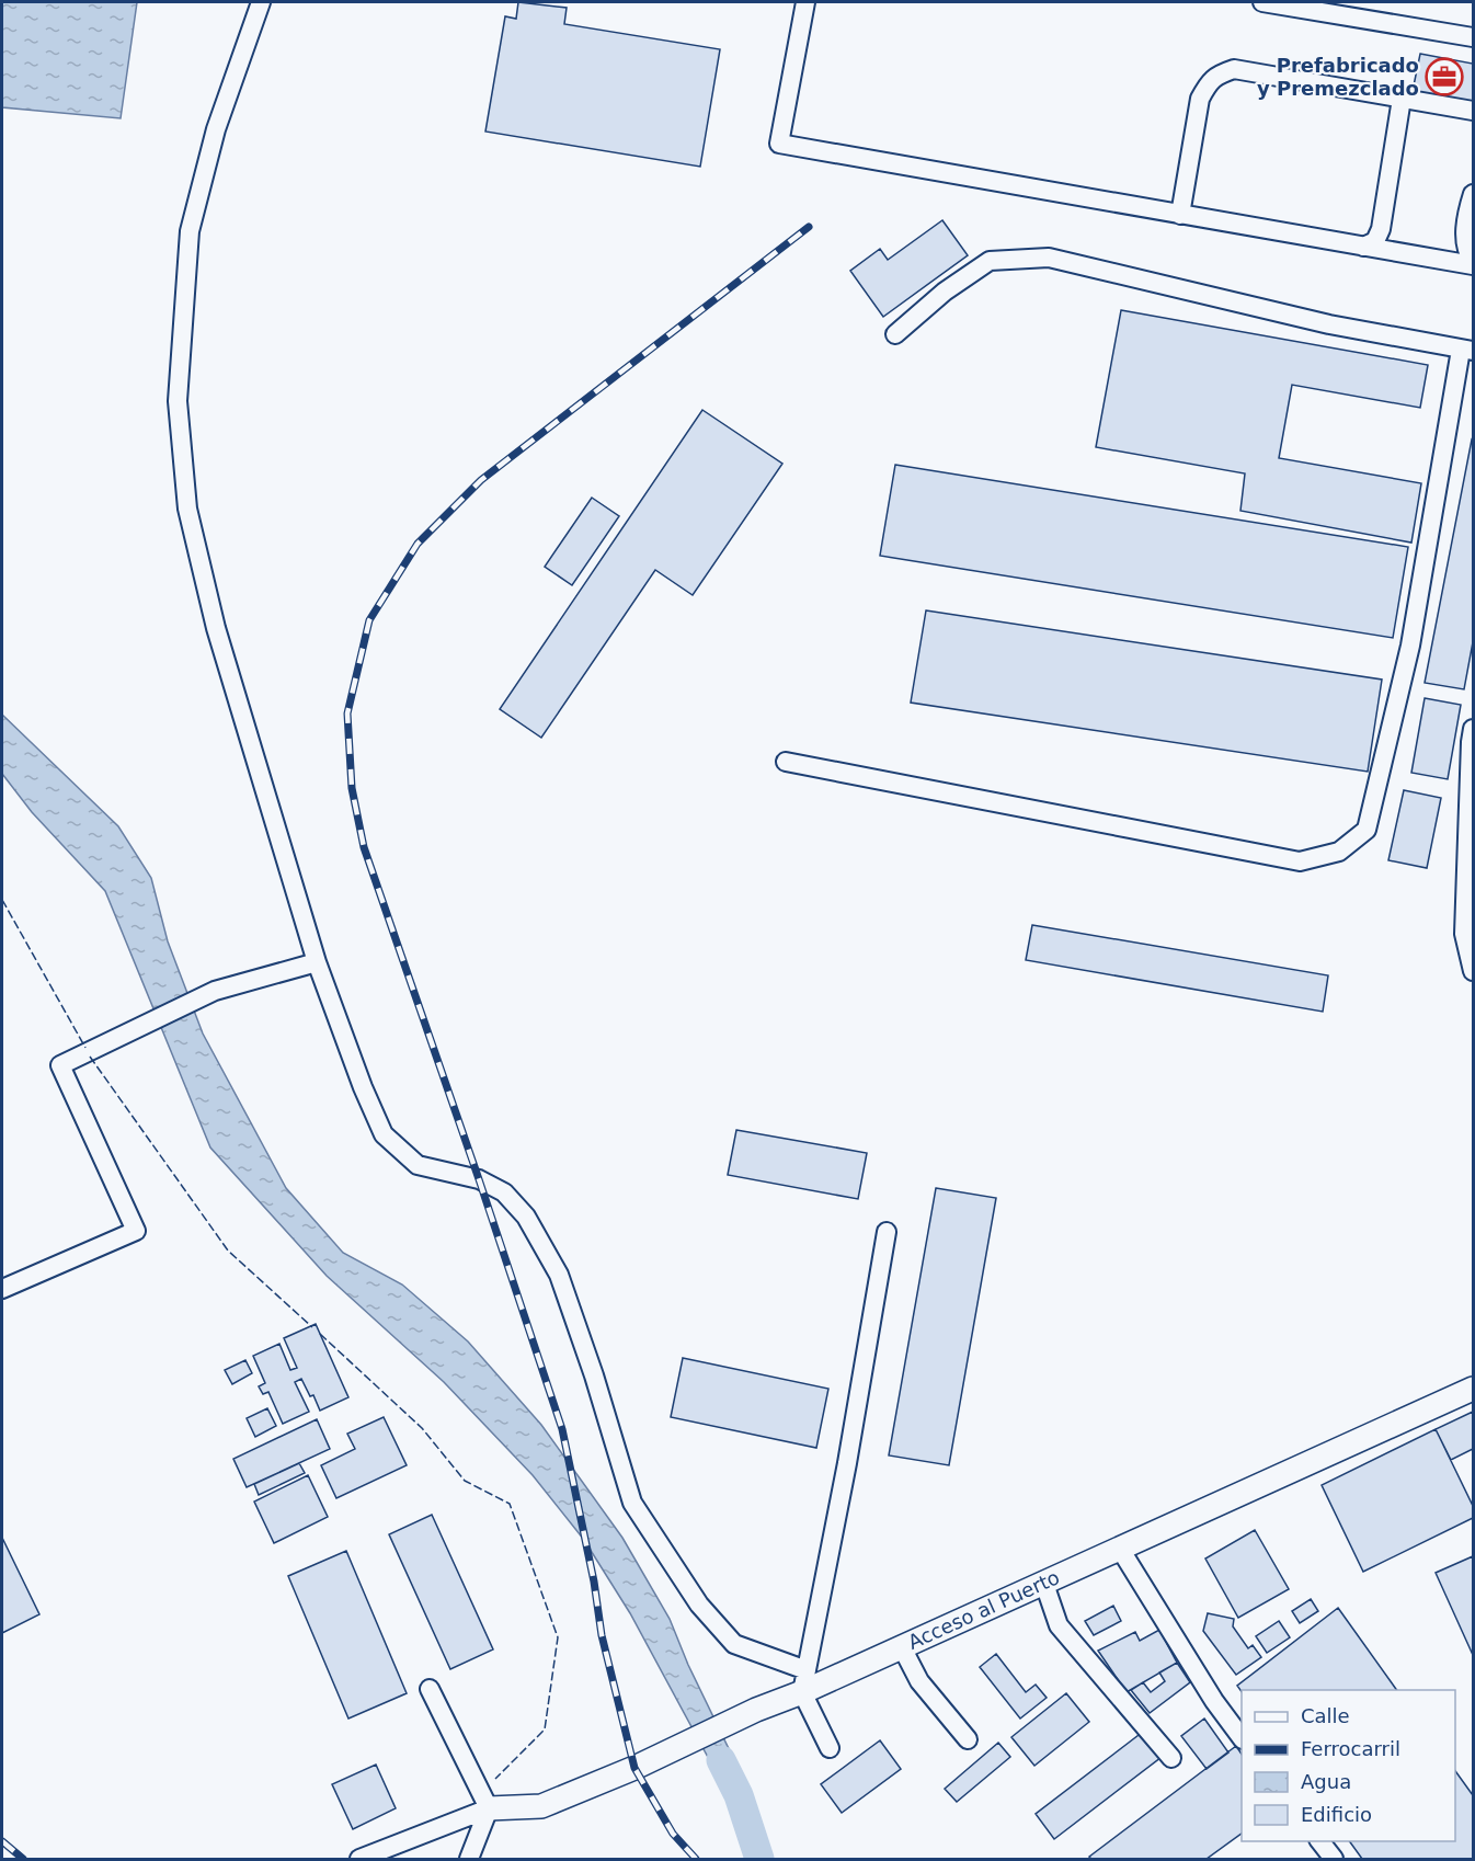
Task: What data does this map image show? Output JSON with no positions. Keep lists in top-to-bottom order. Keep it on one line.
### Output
{"streets":{"main road":["Acceso al Puerto"]},"places":{"office":["Prefabricado y Premezclado"]},"legend":["Calle","Ferrocarril","Agua","Edificio"]}
